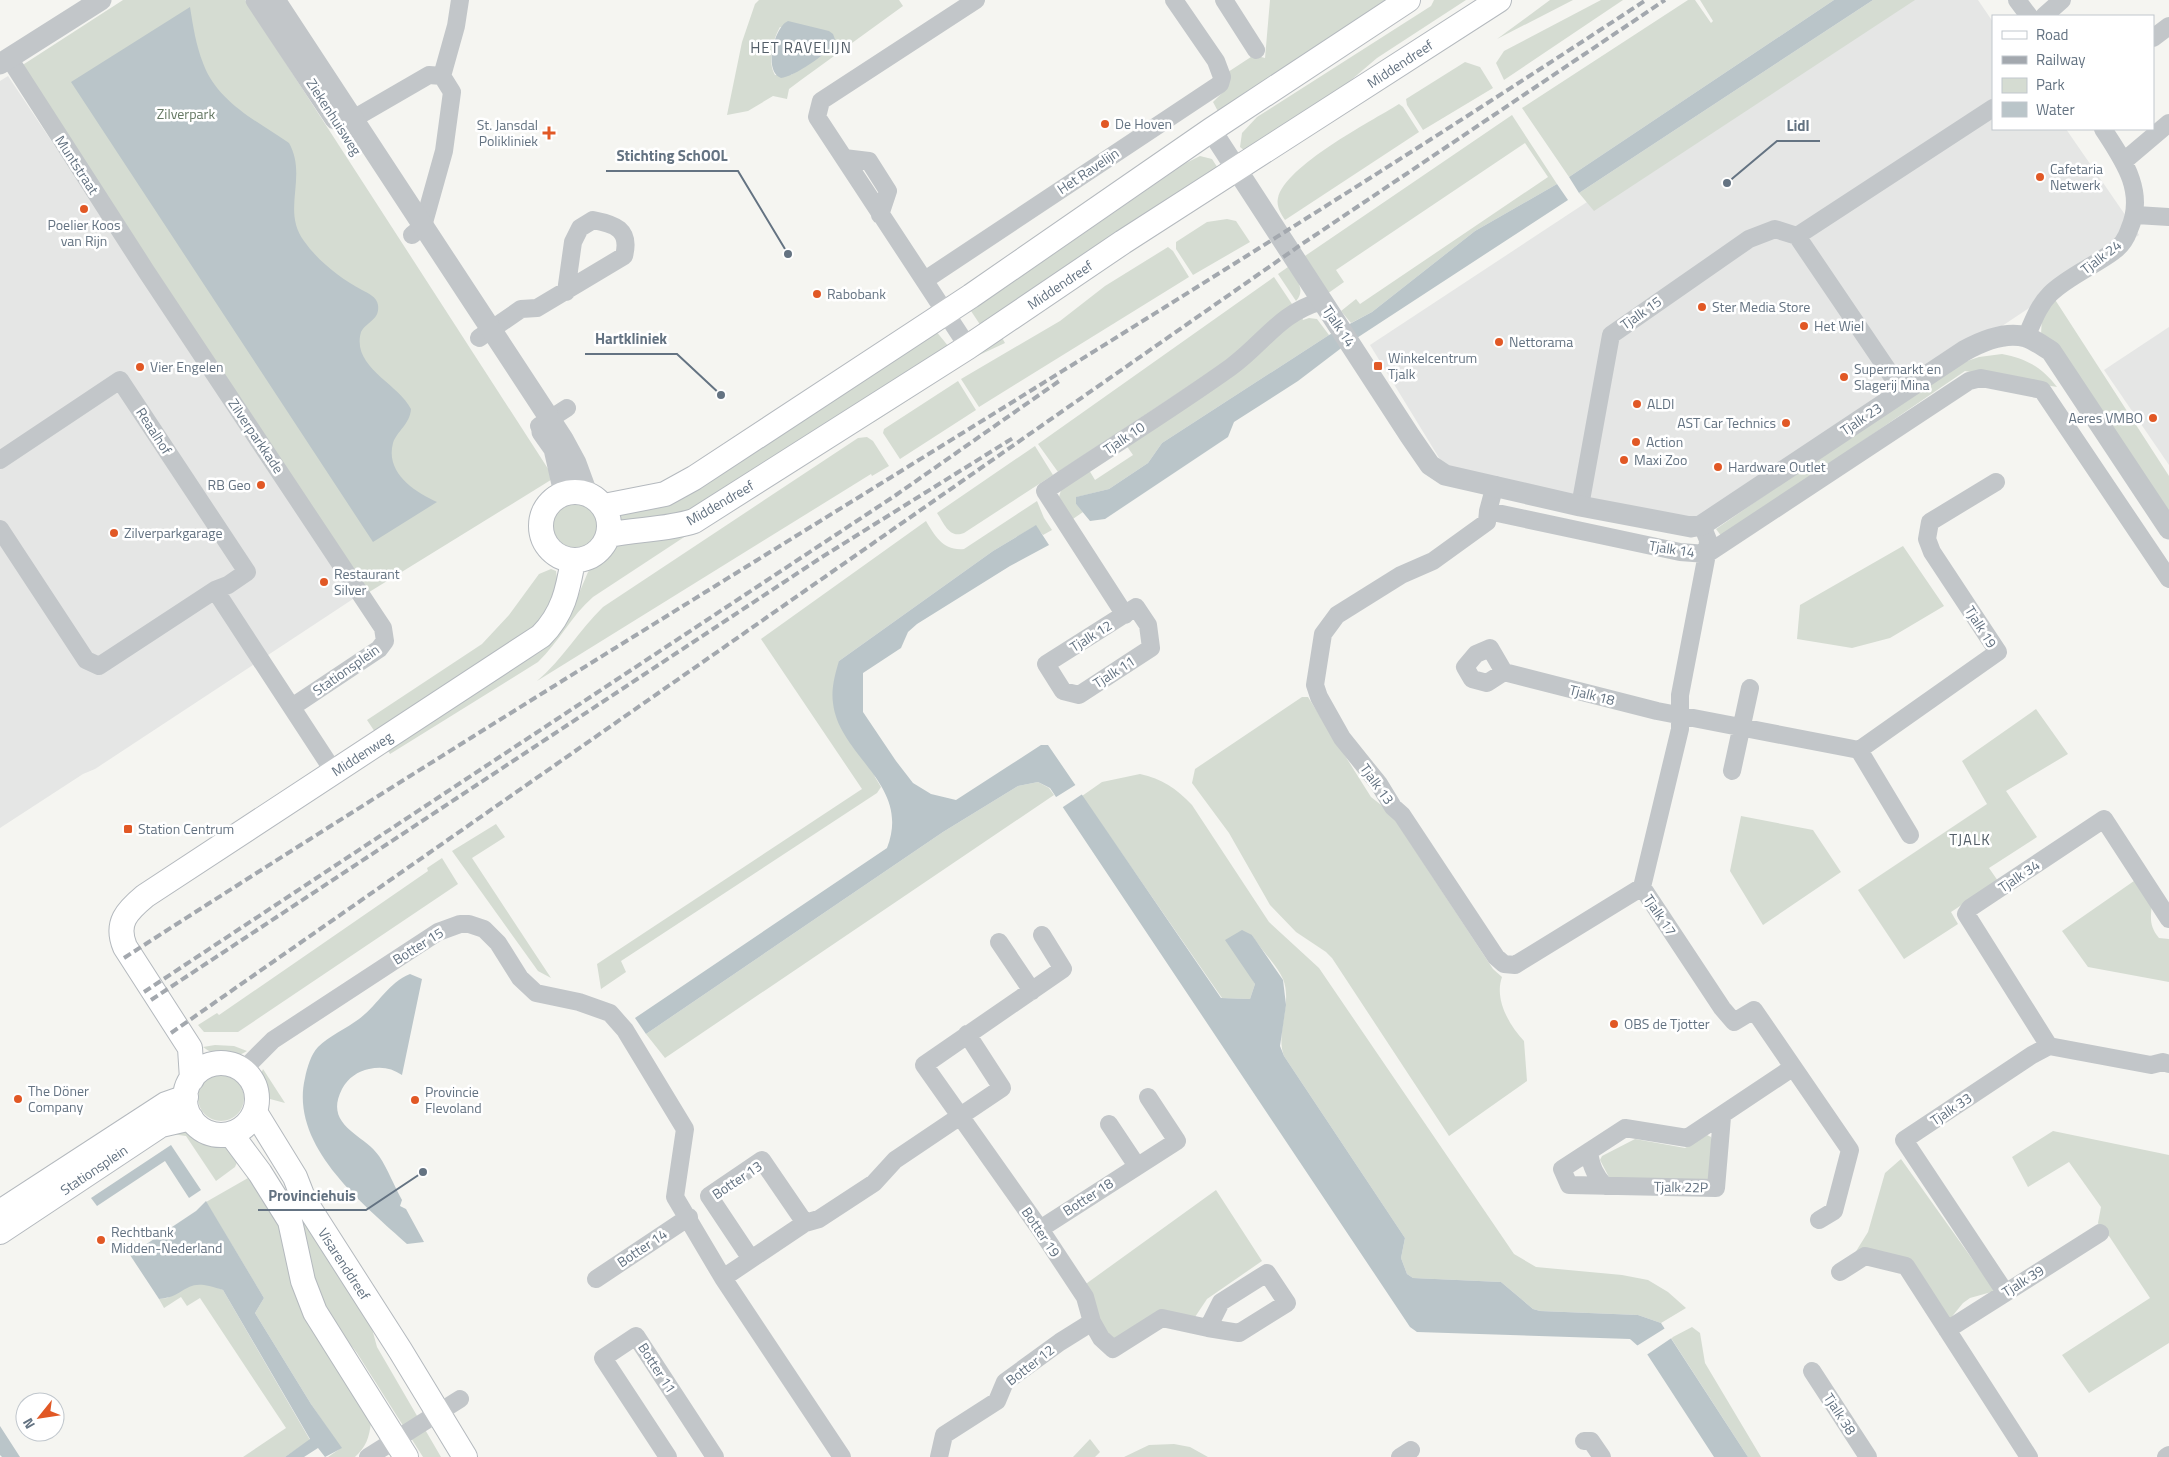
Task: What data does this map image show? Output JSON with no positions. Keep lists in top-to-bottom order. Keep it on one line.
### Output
{"streets":{"main road":["Middendreef","Stationsplein","Middenweg","Visarenddreef"],"street":["Ziekenhuisweg","Muntstraat","Het Ravelijn","Tjalk 24","Tjalk 15","Tjalk 14","Tjalk 23","Reaalhof","Zilverparkkade","Tjalk 10","Tjalk 19","Tjalk 12","Tjalk 11","Tjalk 18","Tjalk 13","Tjalk 34","Tjalk 17","Botter 15","Tjalk 33","Botter 13","Tjalk 22P","Botter 18","Botter 19","Botter 14","Tjalk 39","Botter 12","Botter 11","Tjalk 38"]},"crossings":[["Middendreef","Ziekenhuisweg"],["Middendreef","Tjalk 14"],["Middendreef","Middenweg"],["Ziekenhuisweg","Middenweg"],["Muntstraat","Zilverparkkade"],["Tjalk 24","Tjalk 23"],["Tjalk 15","Tjalk 14"],["Tjalk 14","Tjalk 23"],["Tjalk 14","Tjalk 10"],["Tjalk 14","Tjalk 13"],["Tjalk 14","Tjalk 17"],["Tjalk 23","Tjalk 17"],["Zilverparkkade","Stationsplein"],["Tjalk 10","Tjalk 12"],["Tjalk 10","Tjalk 11"],["Tjalk 12","Tjalk 11"],["Stationsplein","Botter 15"],["Stationsplein","Visarenddreef"],["Tjalk 18","Tjalk 17"],["Tjalk 13","Tjalk 17"],["Tjalk 34","Tjalk 33"],["Tjalk 17","Tjalk 22P"],["Botter 15","Botter 14"],["Botter 15","Visarenddreef"],["Tjalk 33","Tjalk 39"],["Botter 18","Botter 19"],["Botter 19","Botter 12"]],"districts":["HET RAVELIJN","TJALK"],"parks":["Zilverpark"],"places":{"other":["De Hoven","Cafetaria Netwerk","Lidl","Poelier Koos van Rijn","Stichting SchOOL","Rabobank","Ster Media Store","Het Wiel","Nettorama","Vier Engelen","Supermarkt en Slagerij Mina","Hartkliniek","ALDI","Aeres VMBO","AST Car Technics","Action","Maxi Zoo","Hardware Outlet","RB Geo","Zilverparkgarage","Restaurant Silver","OBS de Tjotter","The Döner Company","Provincie Flevoland","Provinciehuis","Rechtbank Midden-Nederland"],"health":["St. Jansdal Polikliniek"],"transit":["Winkelcentrum Tjalk","Station Centrum"]},"legend":["Road","Railway","Park","Water"],"north":"bottom left"}
